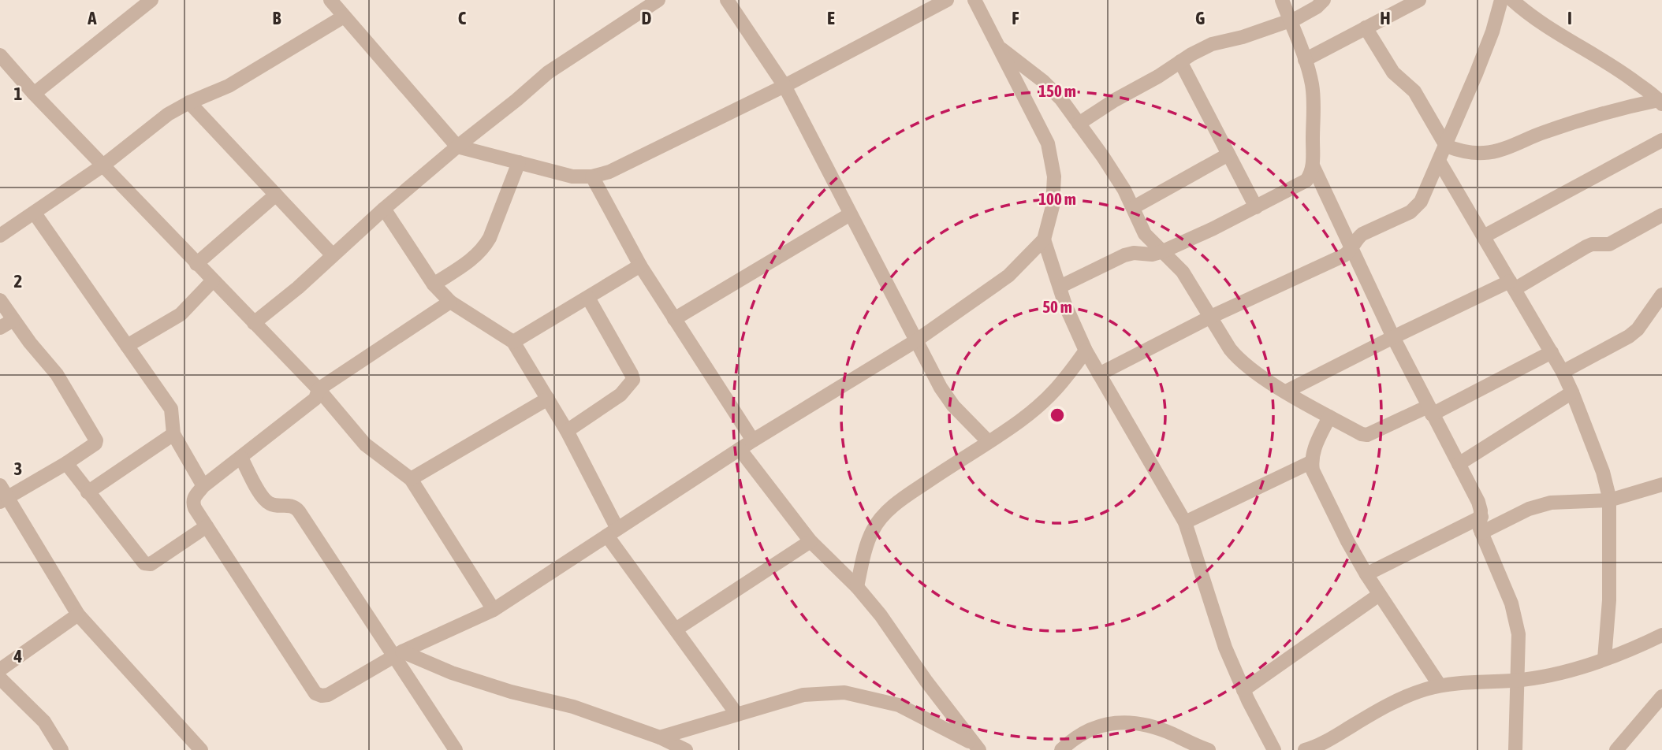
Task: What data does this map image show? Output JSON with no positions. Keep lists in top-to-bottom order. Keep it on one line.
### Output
{"grid":{"columns":["A","B","C","D","E","F","G","H","I"],"rows":["1","2","3","4"]},"rings":["150 m","100 m","50 m"]}
